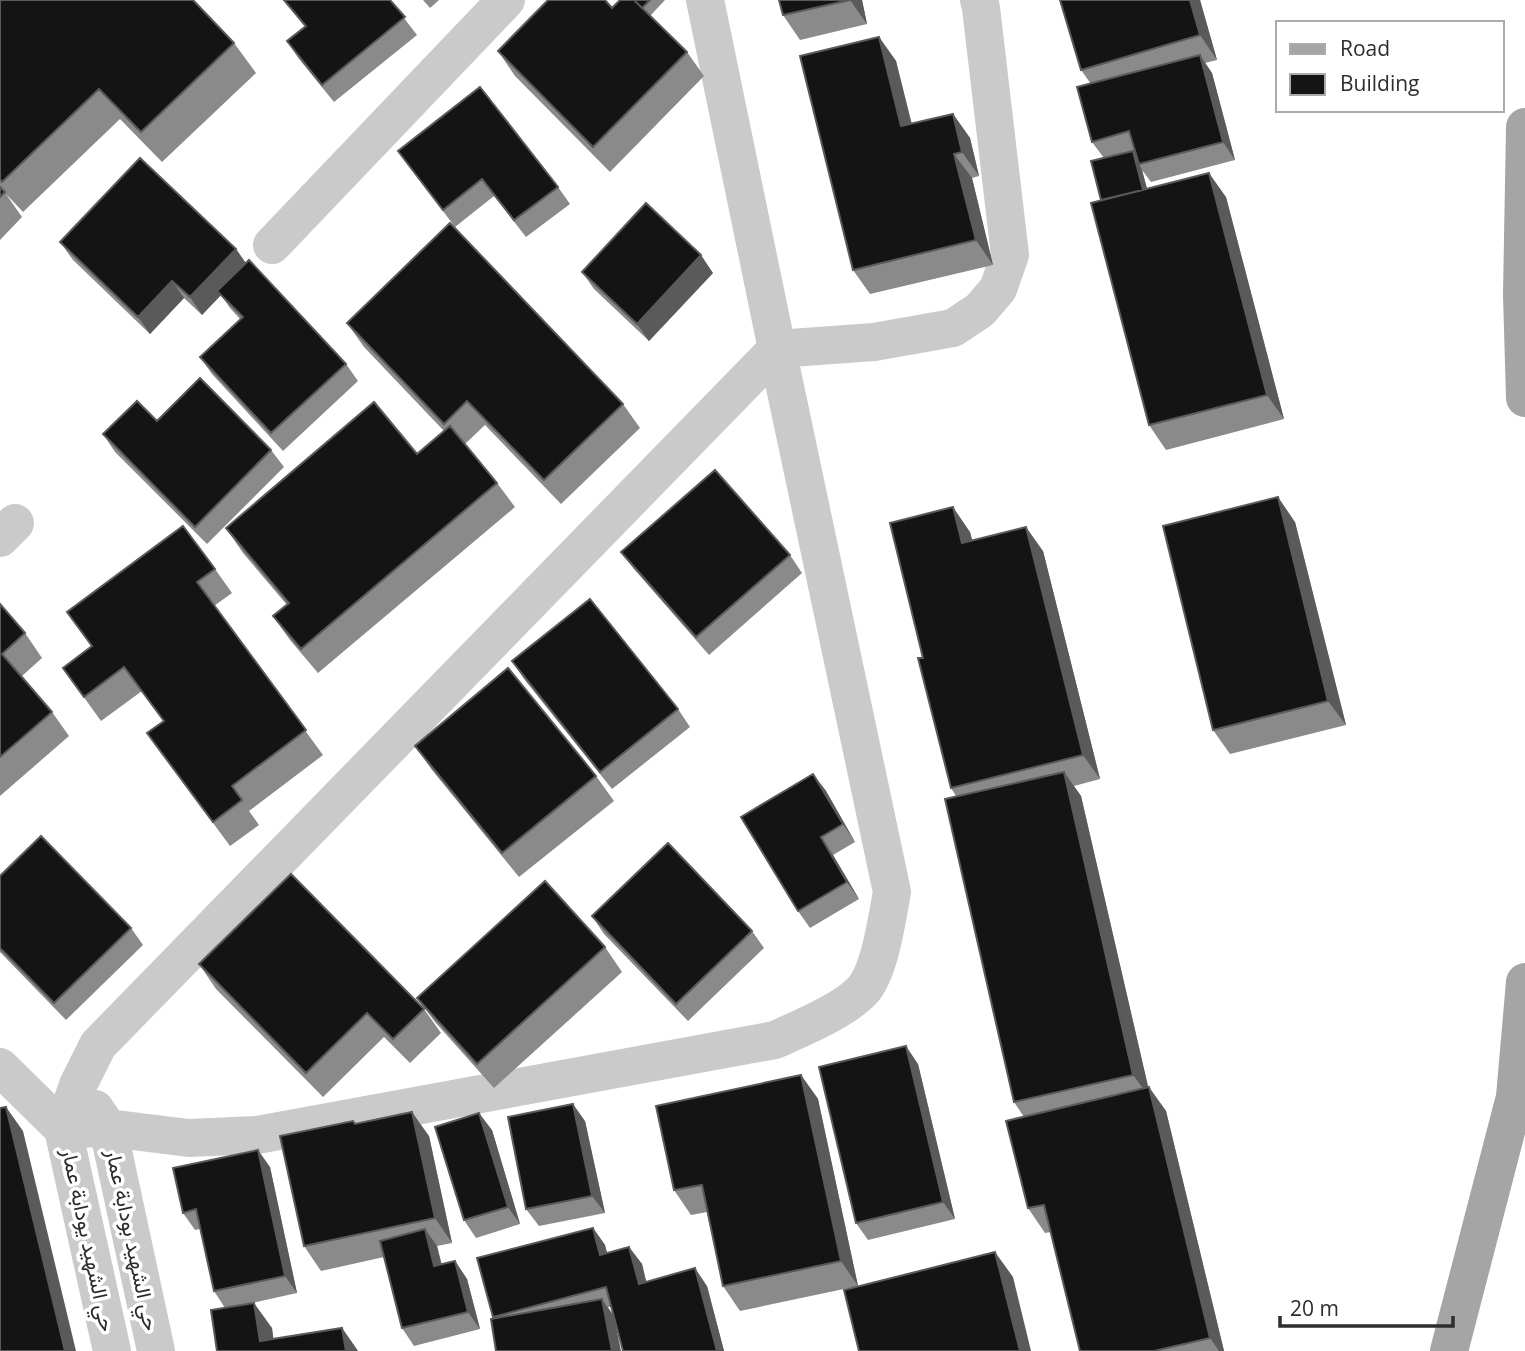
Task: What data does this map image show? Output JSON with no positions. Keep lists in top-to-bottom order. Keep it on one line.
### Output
{"streets":{"street":["حي الشهيد يودابة عمار","حي الشهيد بودابة عمار"]},"legend":["Road","Building"],"scale_bar":"20 m"}
